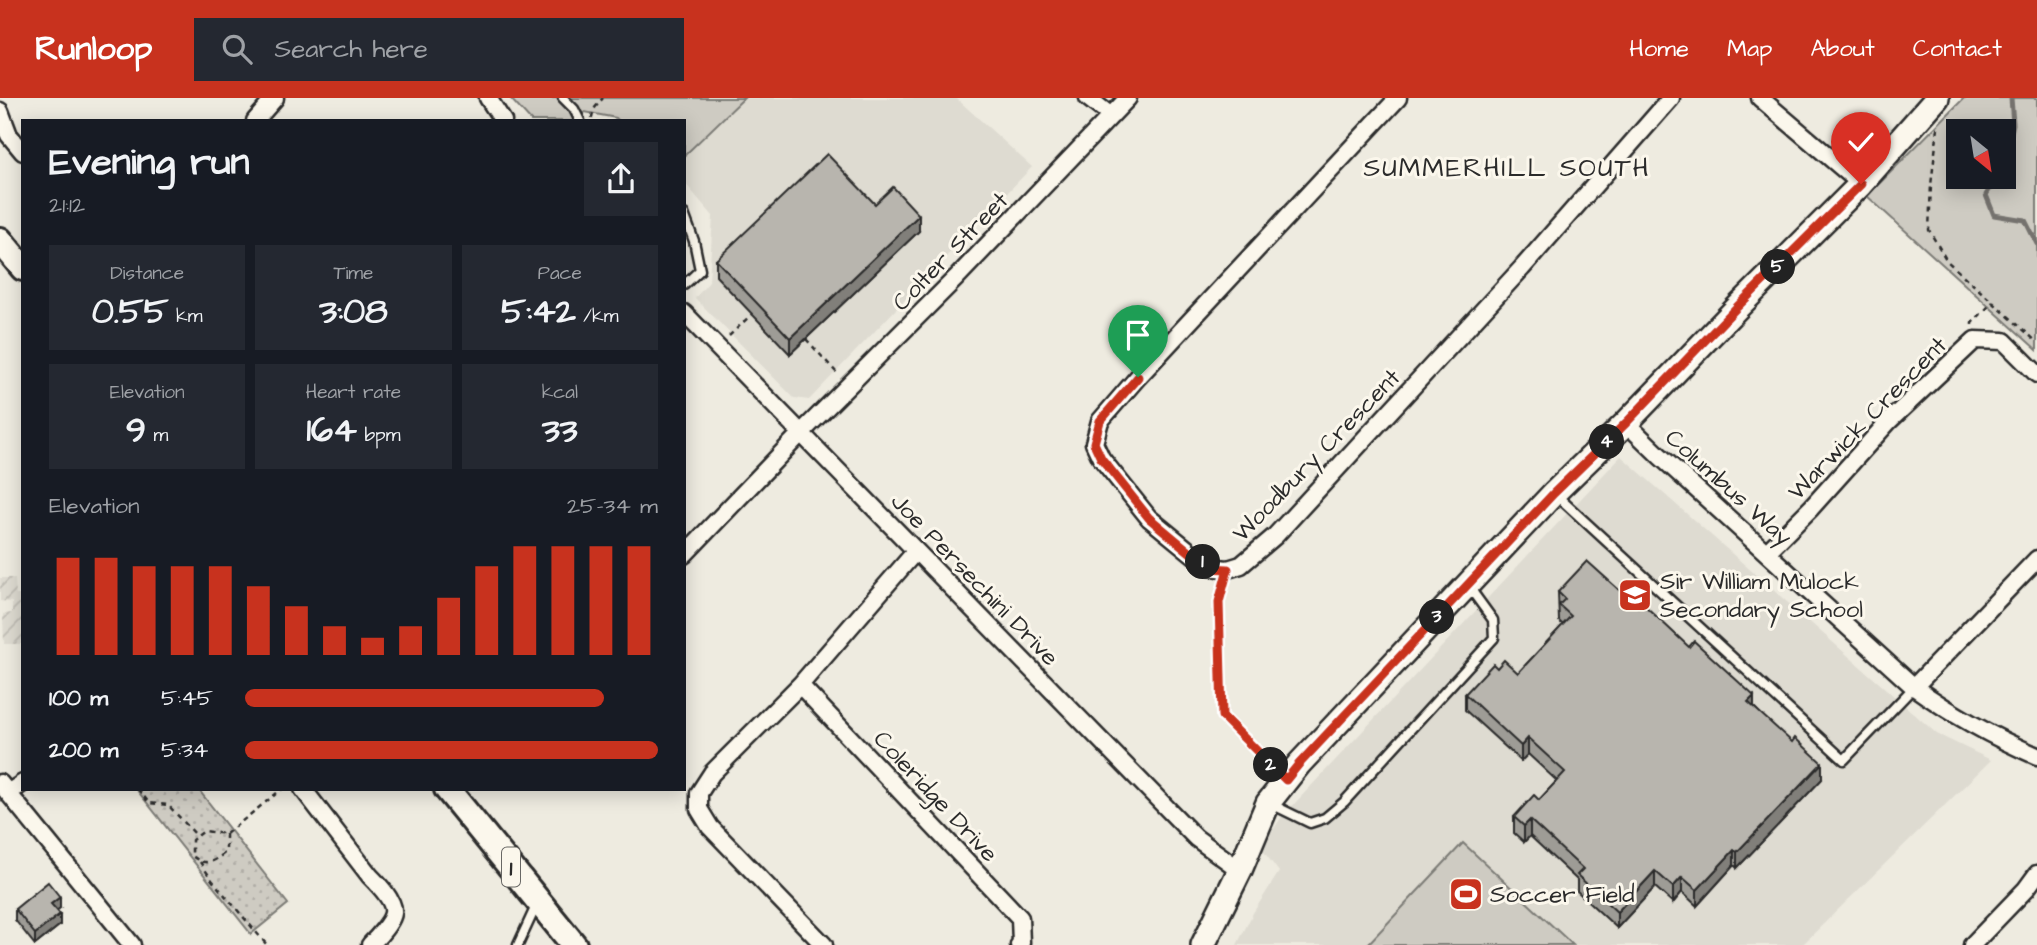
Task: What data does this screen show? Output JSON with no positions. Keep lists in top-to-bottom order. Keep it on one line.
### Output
{"streets":{"main road":["1"],"street":["Colter Street","Warwick Crescent","Woodbury Crescent","Columbus Way","Joe Persechini Drive","Coleridge Drive"]},"crossings":[["Colter Street","Joe Persechini Drive"],["Warwick Crescent","Columbus Way"]],"districts":["SUMMERHILL SOUTH"],"places":{"school or university":["Sir William Mulock Secondary School"],"sports":["Soccer Field"]},"north":"bottom right","page":{"header":"Runloop","search":"Search here","nav":["Home","Map","About","Contact"],"heading":["Evening run","21:12"],"stats":[["Distance","0.55 km"],["Time","3:08"],["Pace","5:42 /km"],["Elevation","9 m"],["Heart rate","164 bpm"],["kcal","33"]],"pins":["5","4","1","3","2"],"chart":["Elevation","25–34 m"],"list":[{"name":"100 m","note":"5:45"},{"name":"200 m","note":"5:34"}]}}
